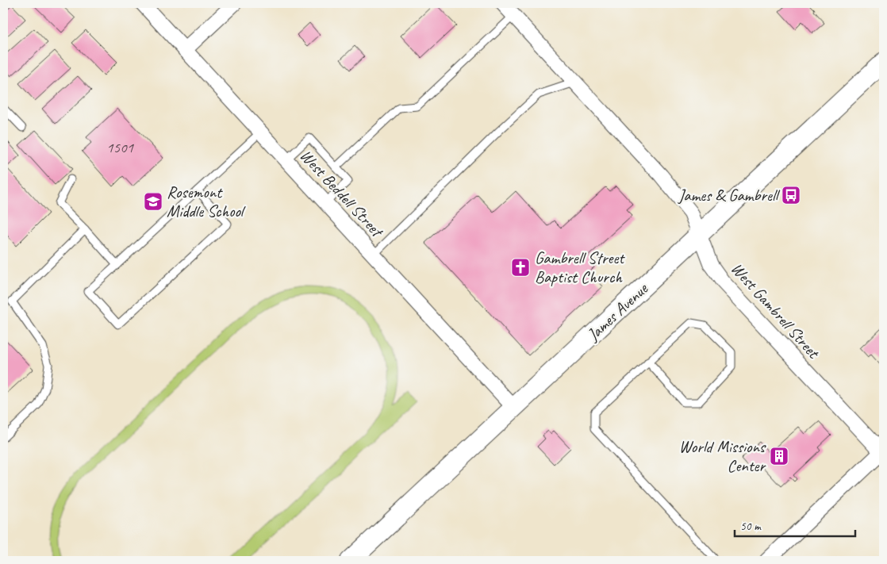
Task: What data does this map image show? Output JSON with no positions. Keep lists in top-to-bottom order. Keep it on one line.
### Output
{"streets":{"main road":["James Avenue"],"street":["West Beddell Street","West Gambrell Street"]},"crossings":[["West Beddell Street","James Avenue"],["West Gambrell Street","James Avenue"]],"places":{"bus stop":["James & Gambrell"],"school or university":["Rosemont Middle School"],"church":["Gambrell Street Baptist Church"],"building":["World Missions Center"]},"house_numbers":["1501"],"scale_bar":"50 m"}
